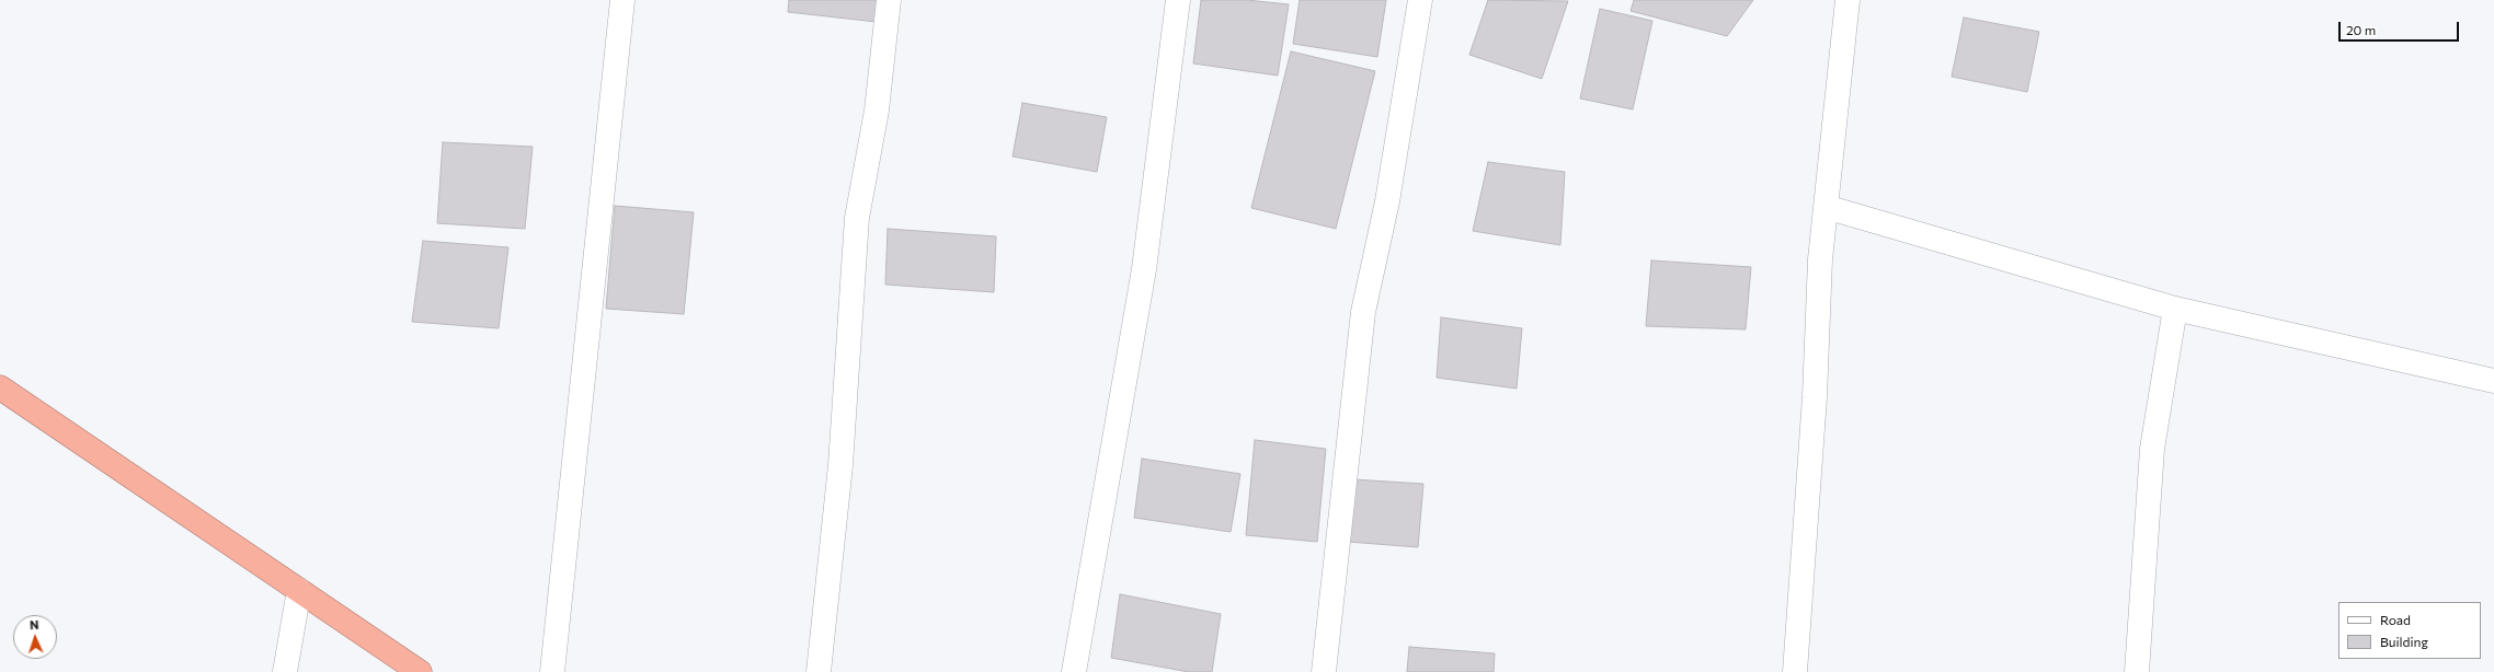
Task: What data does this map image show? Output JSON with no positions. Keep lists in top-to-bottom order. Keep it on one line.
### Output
{"legend":["Road","Building"],"scale_bar":"20 m","north":"top"}
